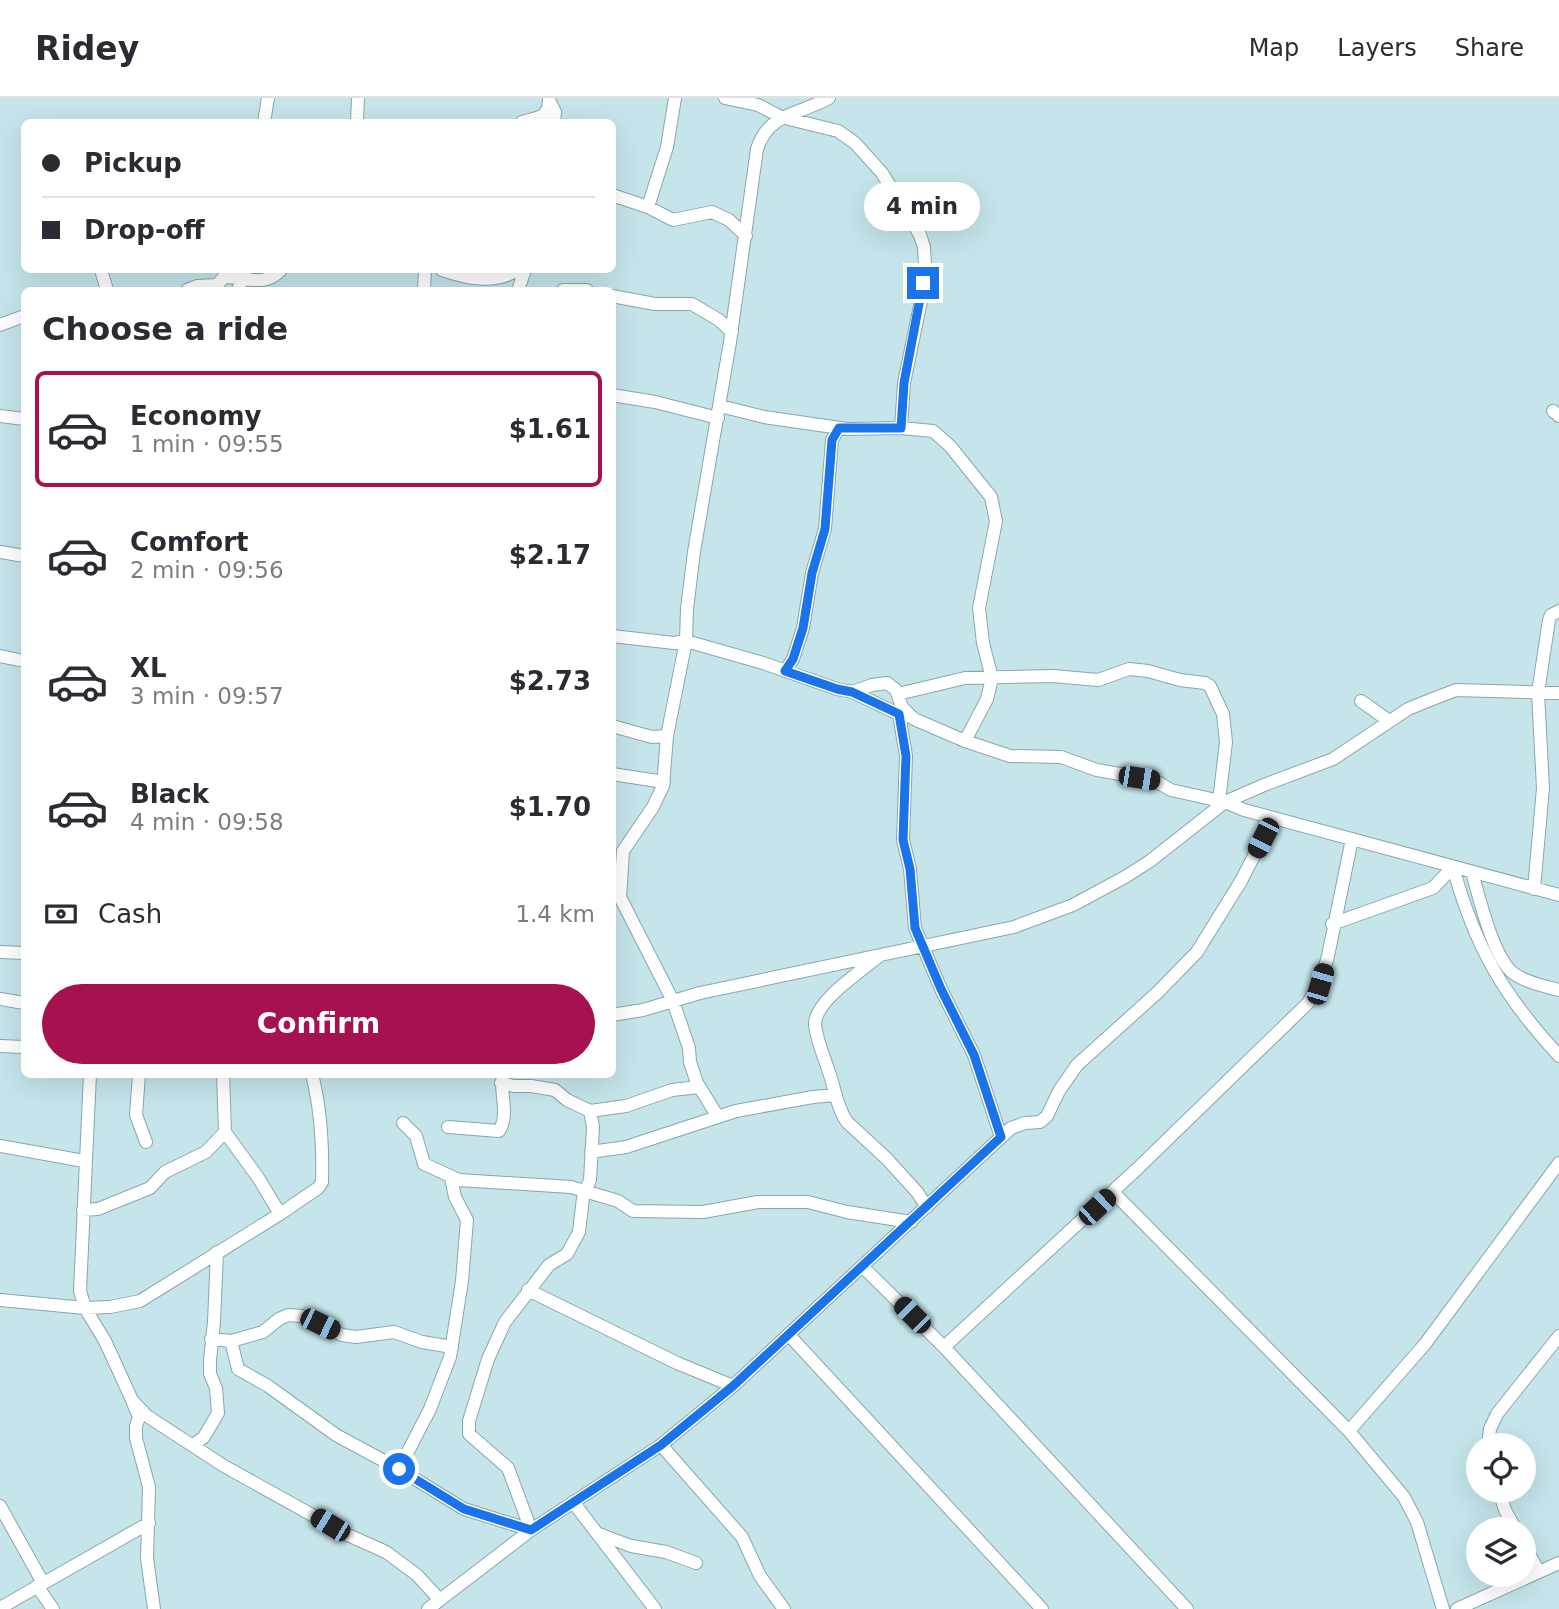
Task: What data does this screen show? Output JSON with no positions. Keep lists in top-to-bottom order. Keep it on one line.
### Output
{"page":{"header":"Ridey","nav":["Map","Layers","Share"],"banner":["Pickup","Drop-off"],"bubble":"4 min","heading":"Choose a ride","list":[{"name":"Economy","note":"1 min · 09:55","value":"$1.61"},{"name":"Comfort","note":"2 min · 09:56","value":"$2.17"},{"name":"XL","note":"3 min · 09:57","value":"$2.73"},{"name":"Black","note":"4 min · 09:58","value":"$1.70"}],"pay":["Cash","1.4 km"],"buttons":"Confirm"}}
